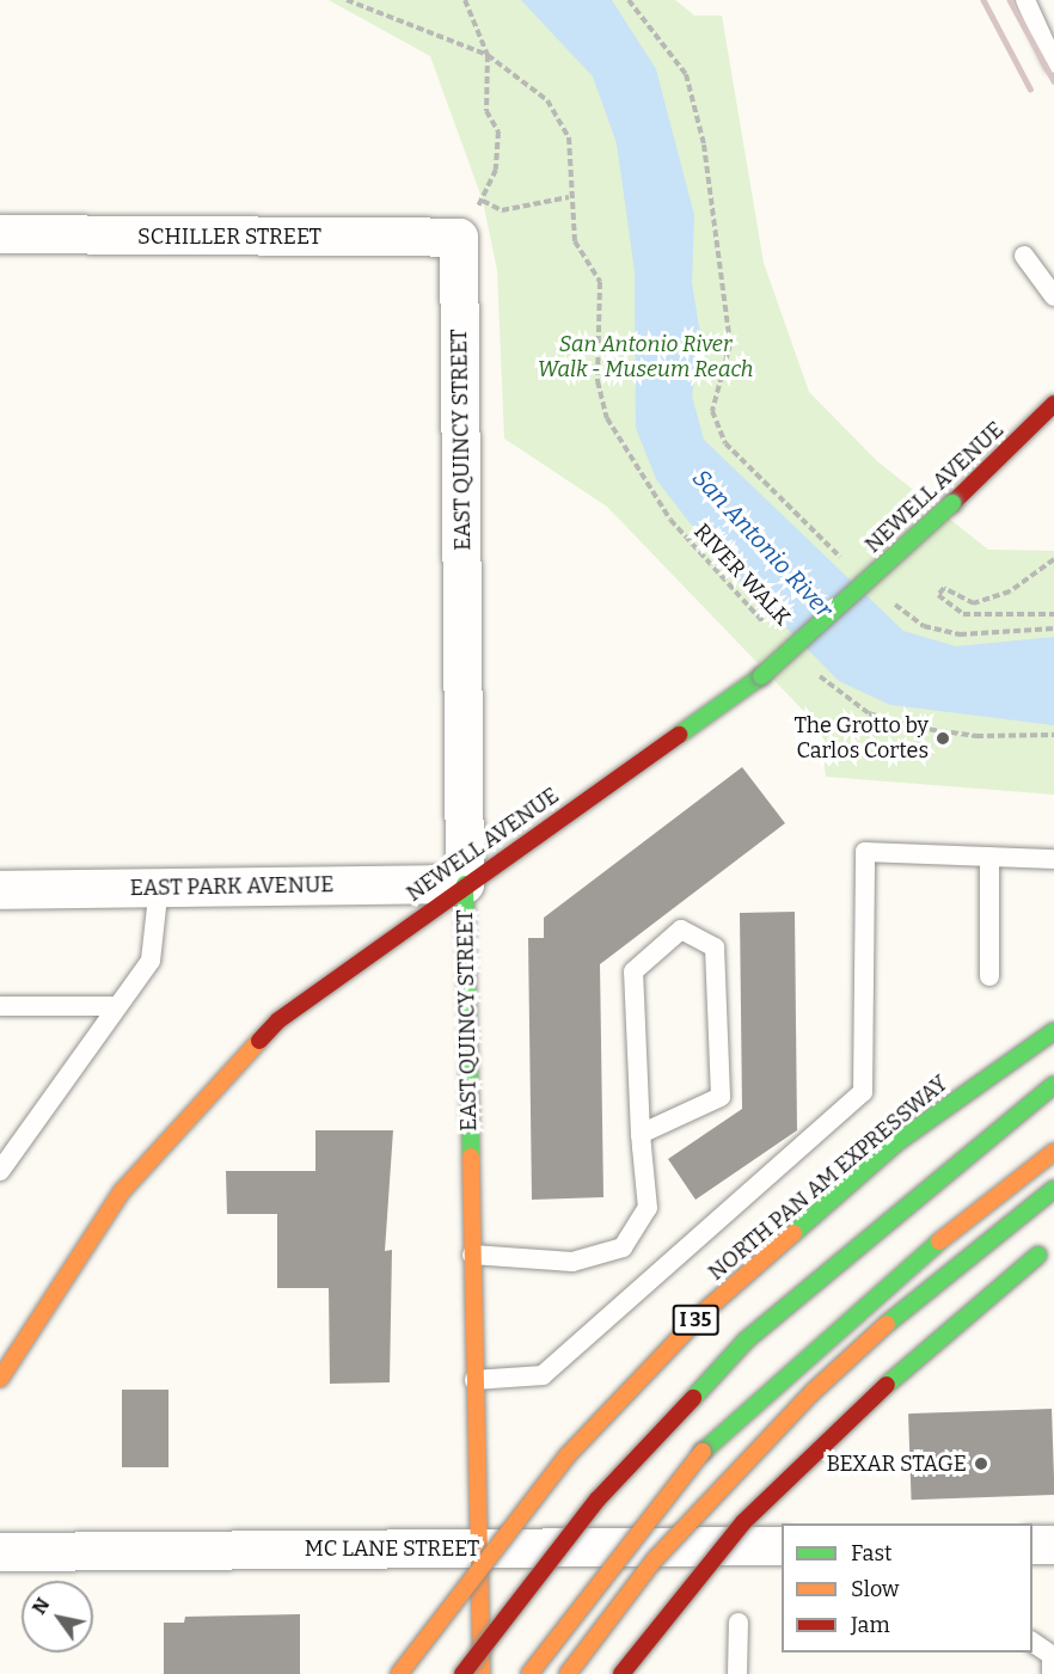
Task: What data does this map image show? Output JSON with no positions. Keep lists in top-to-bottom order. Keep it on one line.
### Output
{"streets":{"main road":["EAST QUINCY STREET","NEWELL AVENUE","NORTH PAN AM EXPRESSWAY","I 35"],"street":["SCHILLER STREET","EAST PARK AVENUE","MC LANE STREET"],"path":["RIVER WALK"]},"crossings":[["SCHILLER STREET","EAST QUINCY STREET"],["EAST QUINCY STREET","NEWELL AVENUE"],["EAST QUINCY STREET","EAST PARK AVENUE"],["EAST QUINCY STREET","MC LANE STREET"],["NEWELL AVENUE","EAST PARK AVENUE"]],"water":["San Antonio River"],"parks":["San Antonio River Walk - Museum Reach"],"places":["The Grotto by Carlos Cortes","BEXAR STAGE"],"legend":["Fast","Slow","Jam"],"north":"top left"}
